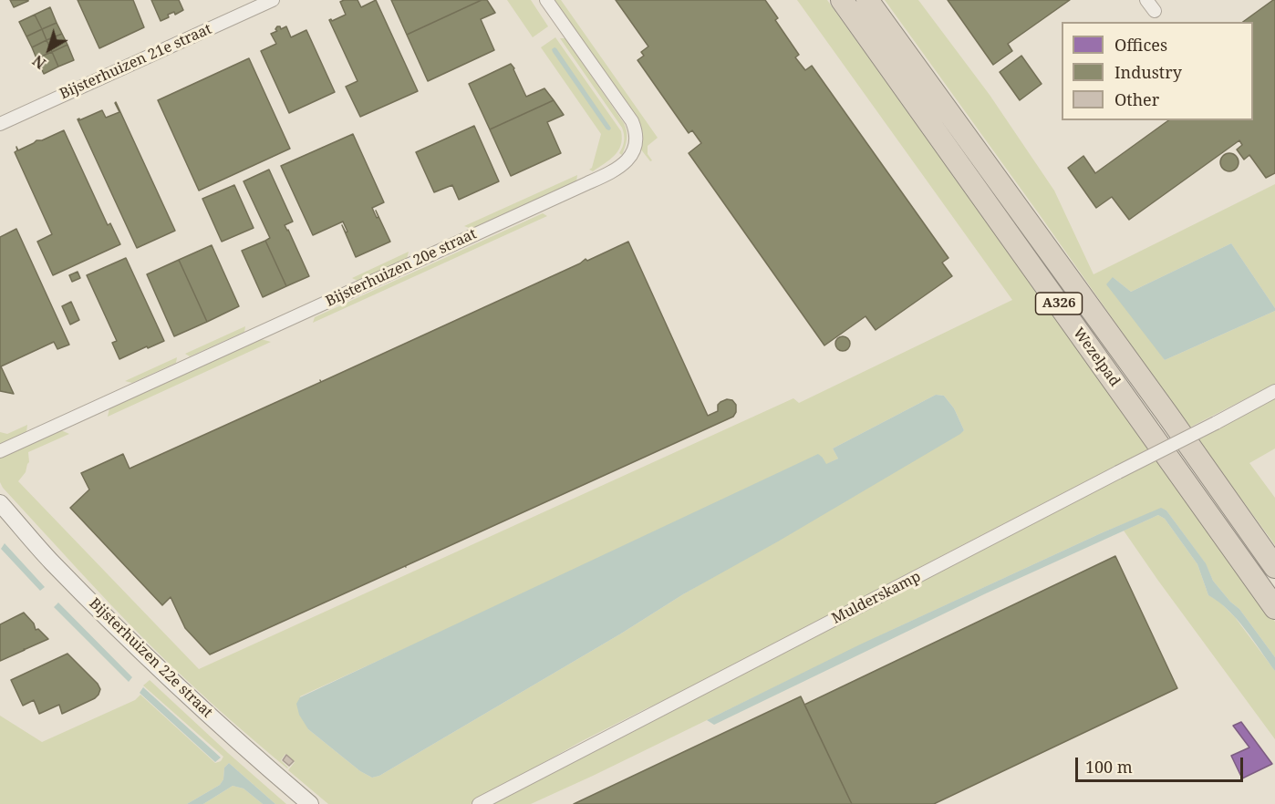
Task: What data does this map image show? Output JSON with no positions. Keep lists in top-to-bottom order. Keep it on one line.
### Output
{"streets":{"highway":["A326","Wezelpad"],"main road":["Bijsterhuizen 22e straat"],"street":["Bijsterhuizen 21e straat","Bijsterhuizen 20e straat","Mulderskamp"]},"legend":["Offices","Industry","Other"],"scale_bar":"100 m","north":"bottom left"}
